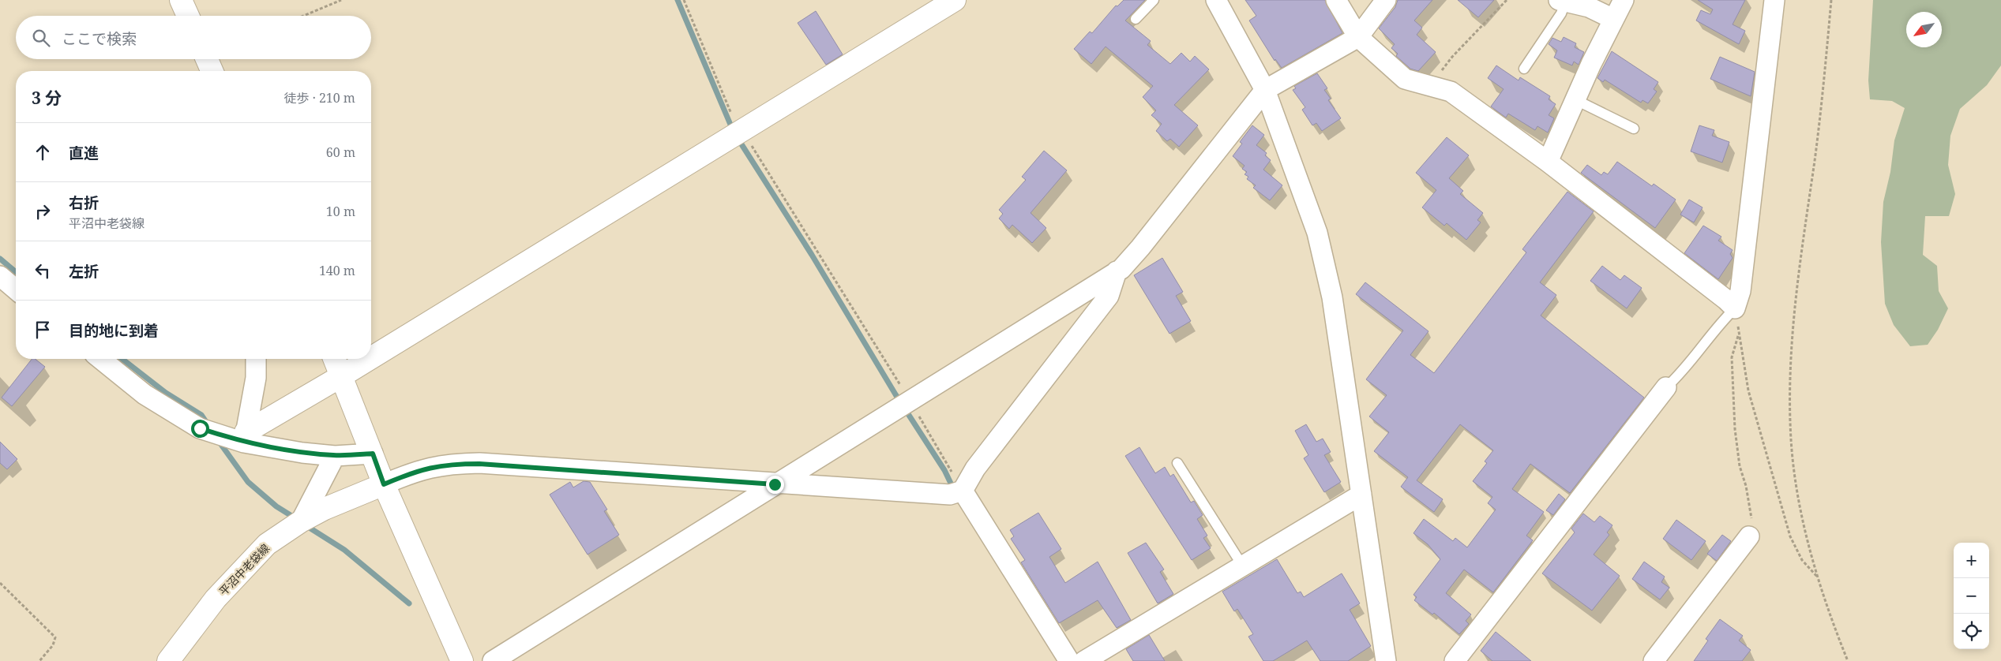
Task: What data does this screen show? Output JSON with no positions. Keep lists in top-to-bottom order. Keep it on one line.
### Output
{"streets":{"street":["平沼中老袋線"]},"north":"bottom left","page":{"search":"ここで検索","heading":["3 分","徒歩 · 210 m"],"list":[["直進","60 m"],["右折","平沼中老袋線","10 m"],["左折","140 m"],"目的地に到着"],"map_buttons":["+","−"]}}
